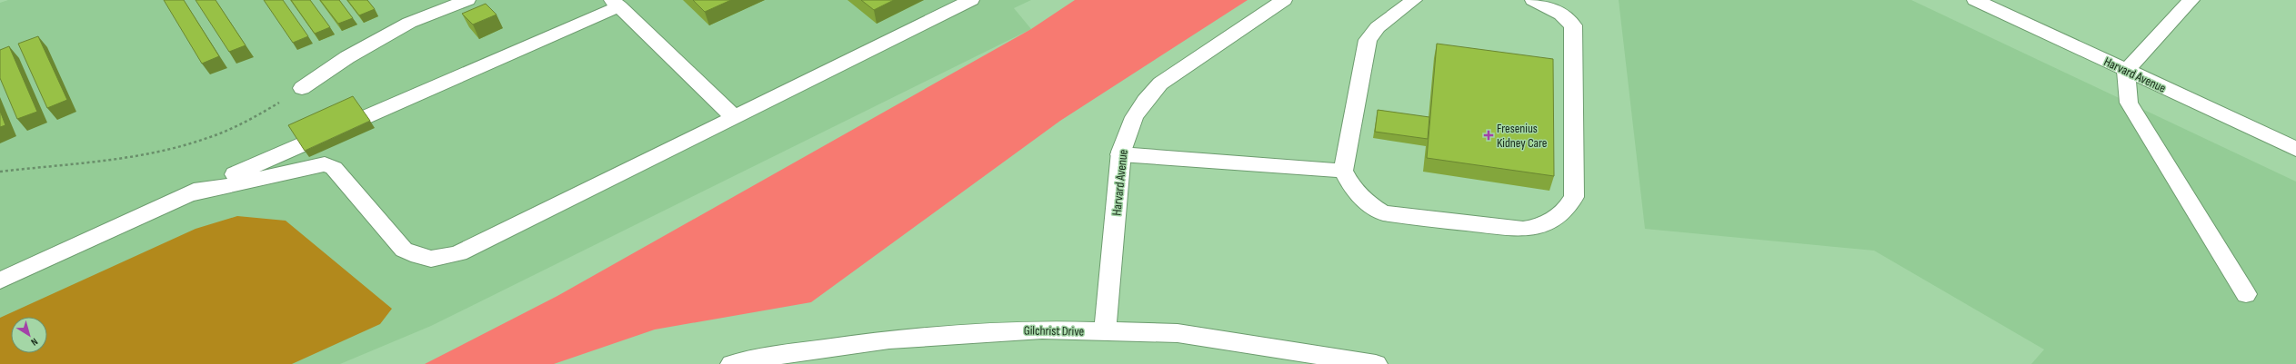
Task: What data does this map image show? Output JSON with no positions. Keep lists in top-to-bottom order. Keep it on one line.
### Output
{"streets":{"street":["Harvard Avenue","Gilchrist Drive"]},"crossings":[["Harvard Avenue","Gilchrist Drive"]],"places":{"health":["Fresenius Kidney Care"]},"north":"bottom right"}
